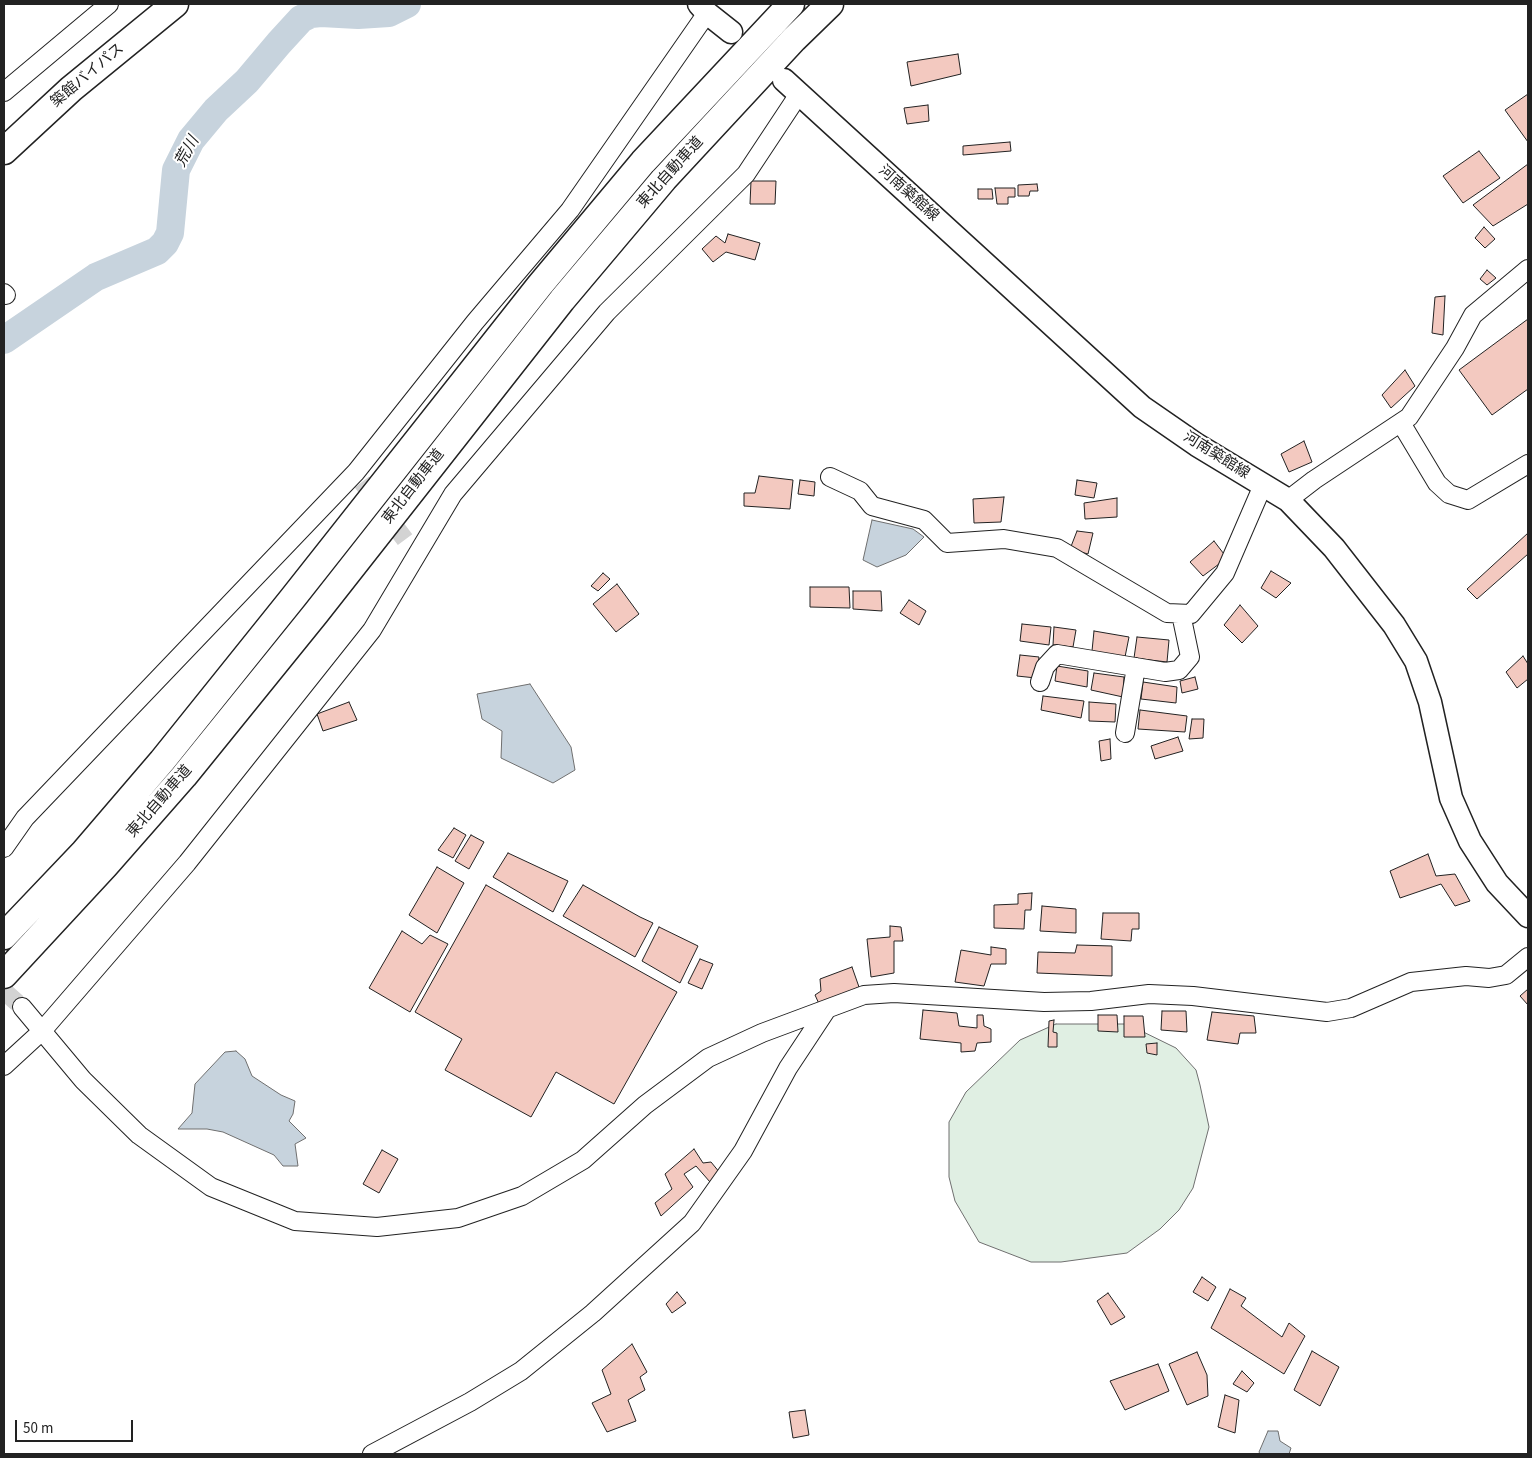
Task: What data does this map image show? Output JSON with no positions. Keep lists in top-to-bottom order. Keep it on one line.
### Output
{"streets":{"highway":["築館バイパス","東北自動車道"],"main road":["河南築館線"]},"water":["荒川"],"scale_bar":"50 m"}
